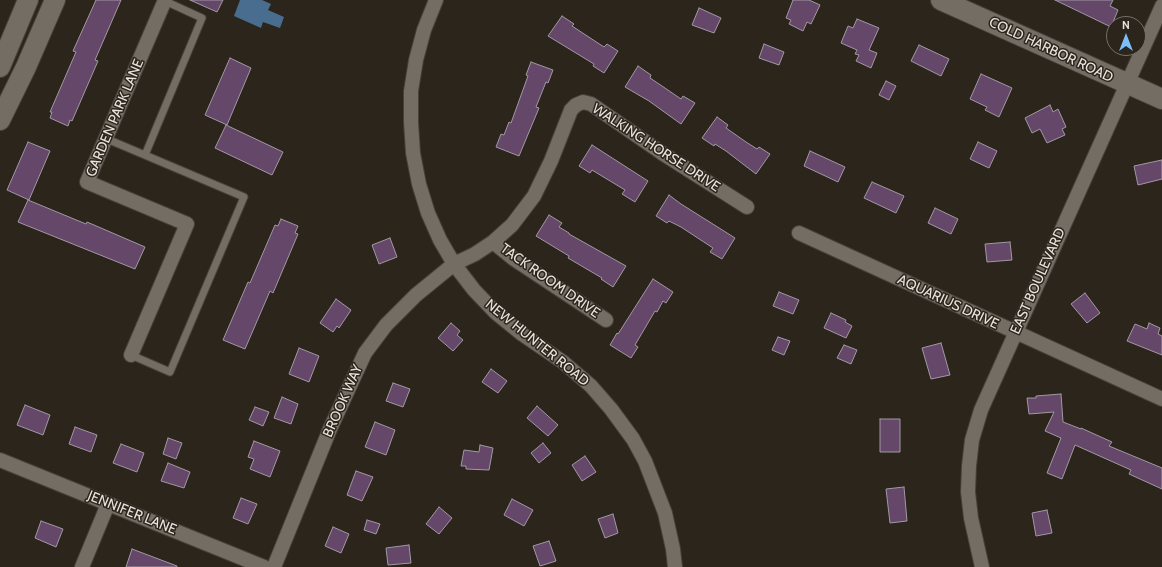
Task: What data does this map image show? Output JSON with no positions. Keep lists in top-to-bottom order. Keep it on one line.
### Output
{"streets":{"main road":["COLD HARBOR ROAD"],"street":["GARDEN PARK LANE","WALKING HORSE DRIVE","TACK ROOM DRIVE","EAST BOULEVARD","AQUARIUS DRIVE","NEW HUNTER ROAD","BROOK WAY","JENNIFER LANE"]},"crossings":[["COLD HARBOR ROAD","EAST BOULEVARD"],["WALKING HORSE DRIVE","TACK ROOM DRIVE"],["WALKING HORSE DRIVE","NEW HUNTER ROAD"],["WALKING HORSE DRIVE","BROOK WAY"],["EAST BOULEVARD","AQUARIUS DRIVE"],["NEW HUNTER ROAD","BROOK WAY"]],"north":"top"}
